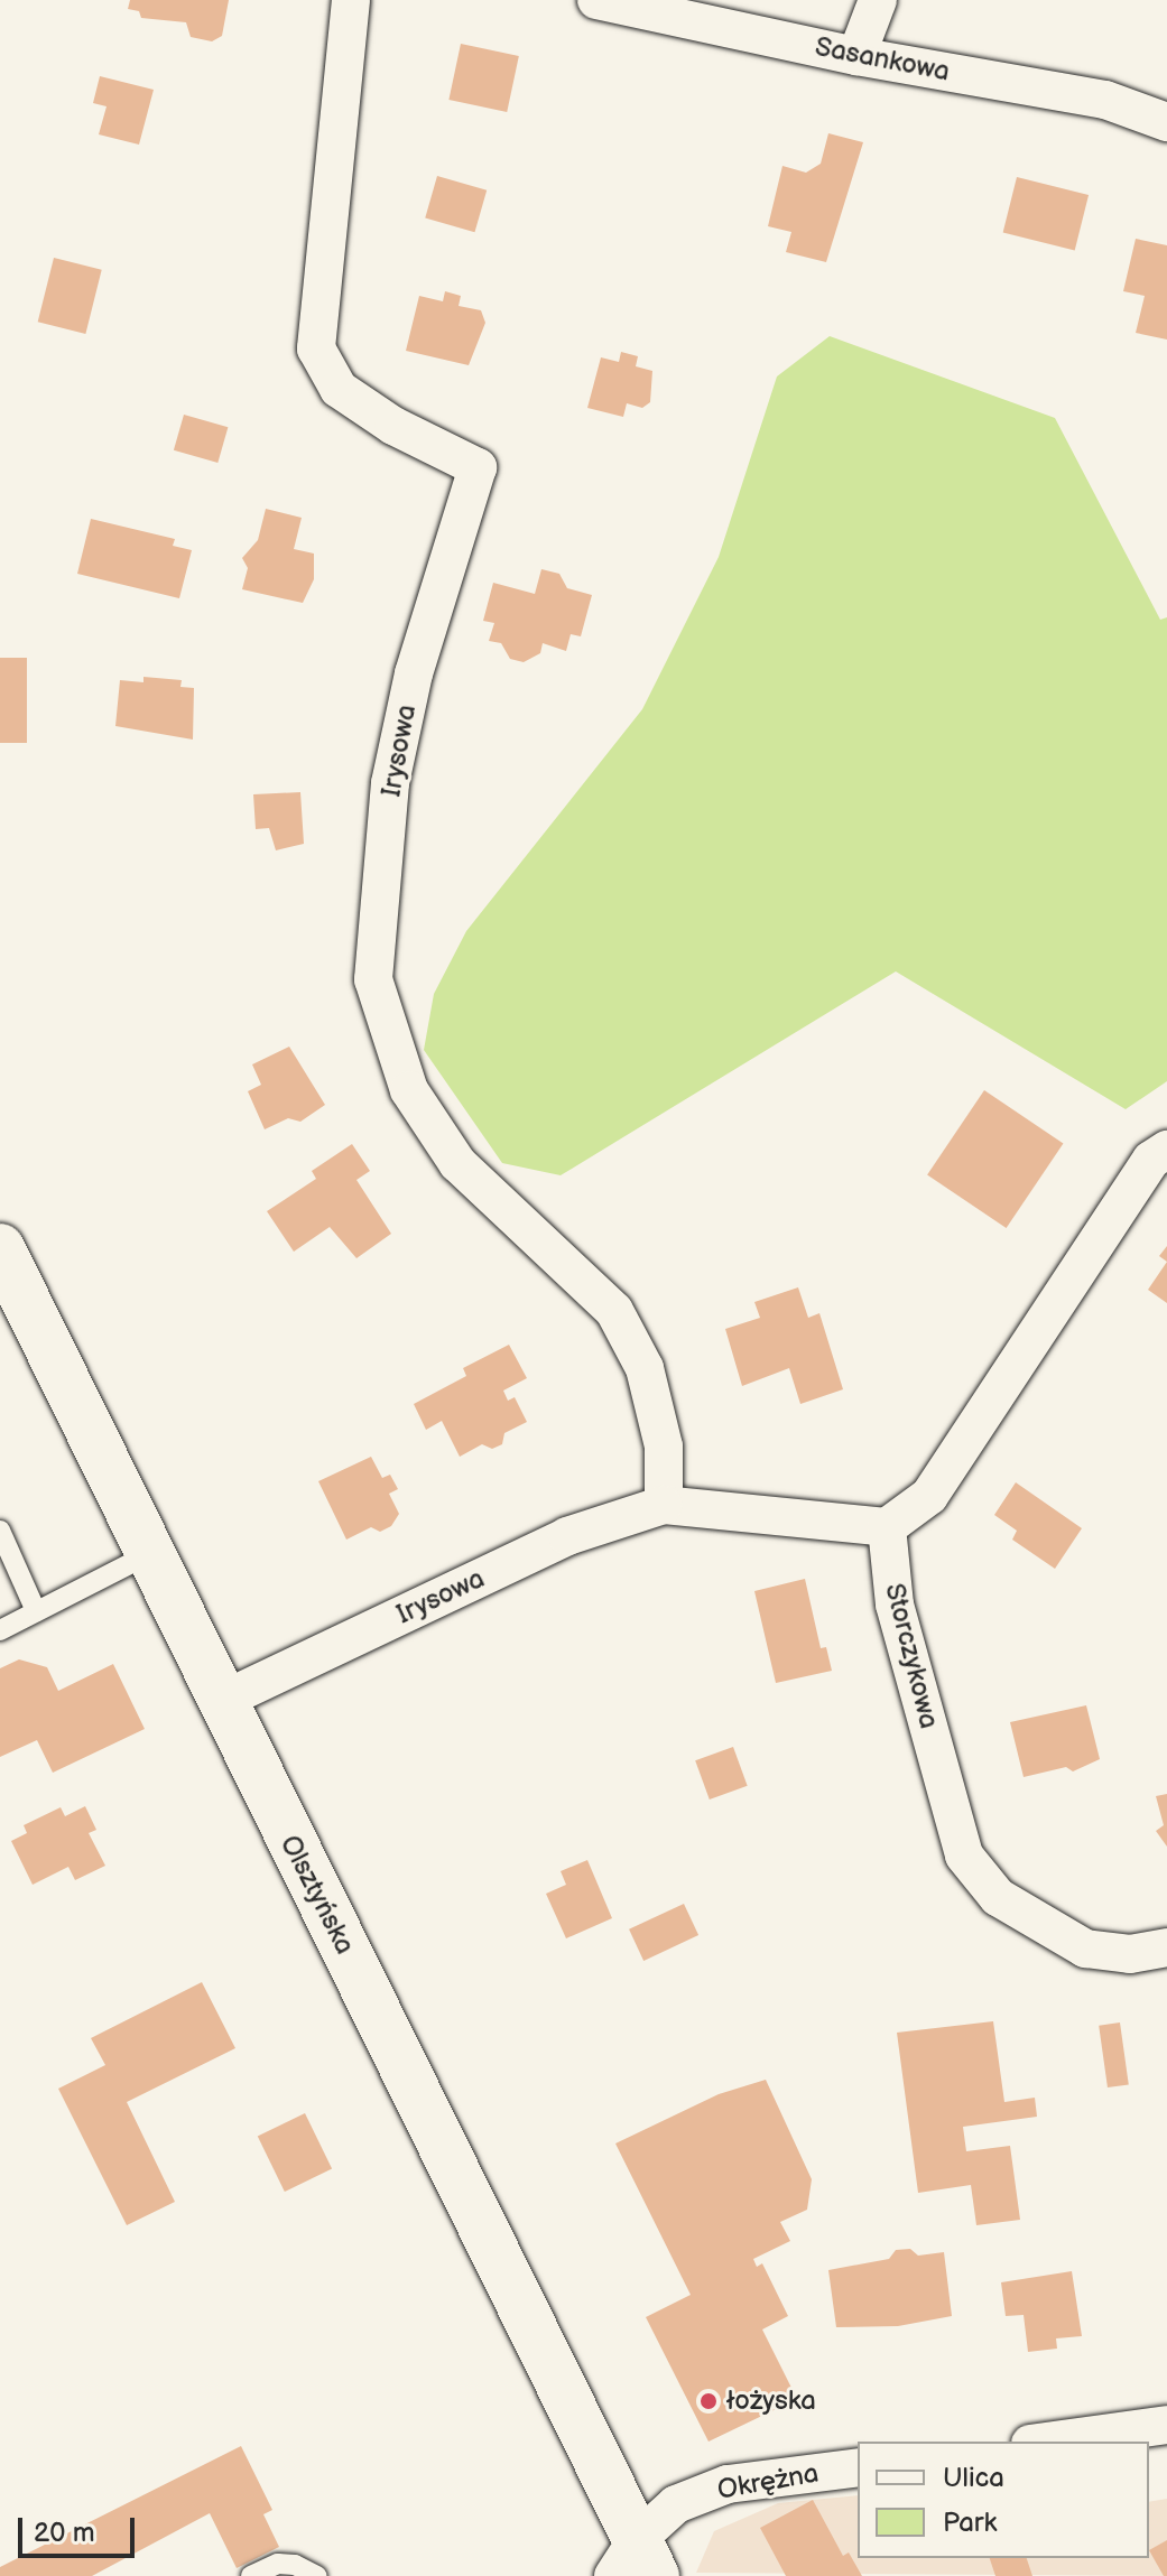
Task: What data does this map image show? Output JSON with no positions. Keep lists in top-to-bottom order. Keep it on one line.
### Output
{"streets":{"street":["Sasankowa","Irysowa","Storczykowa","Olsztyńska","Okrężna"]},"crossings":[["Irysowa","Storczykowa"],["Irysowa","Olsztyńska"],["Olsztyńska","Okrężna"]],"places":["łożyska"],"legend":["Ulica","Park"],"scale_bar":"20 m"}
